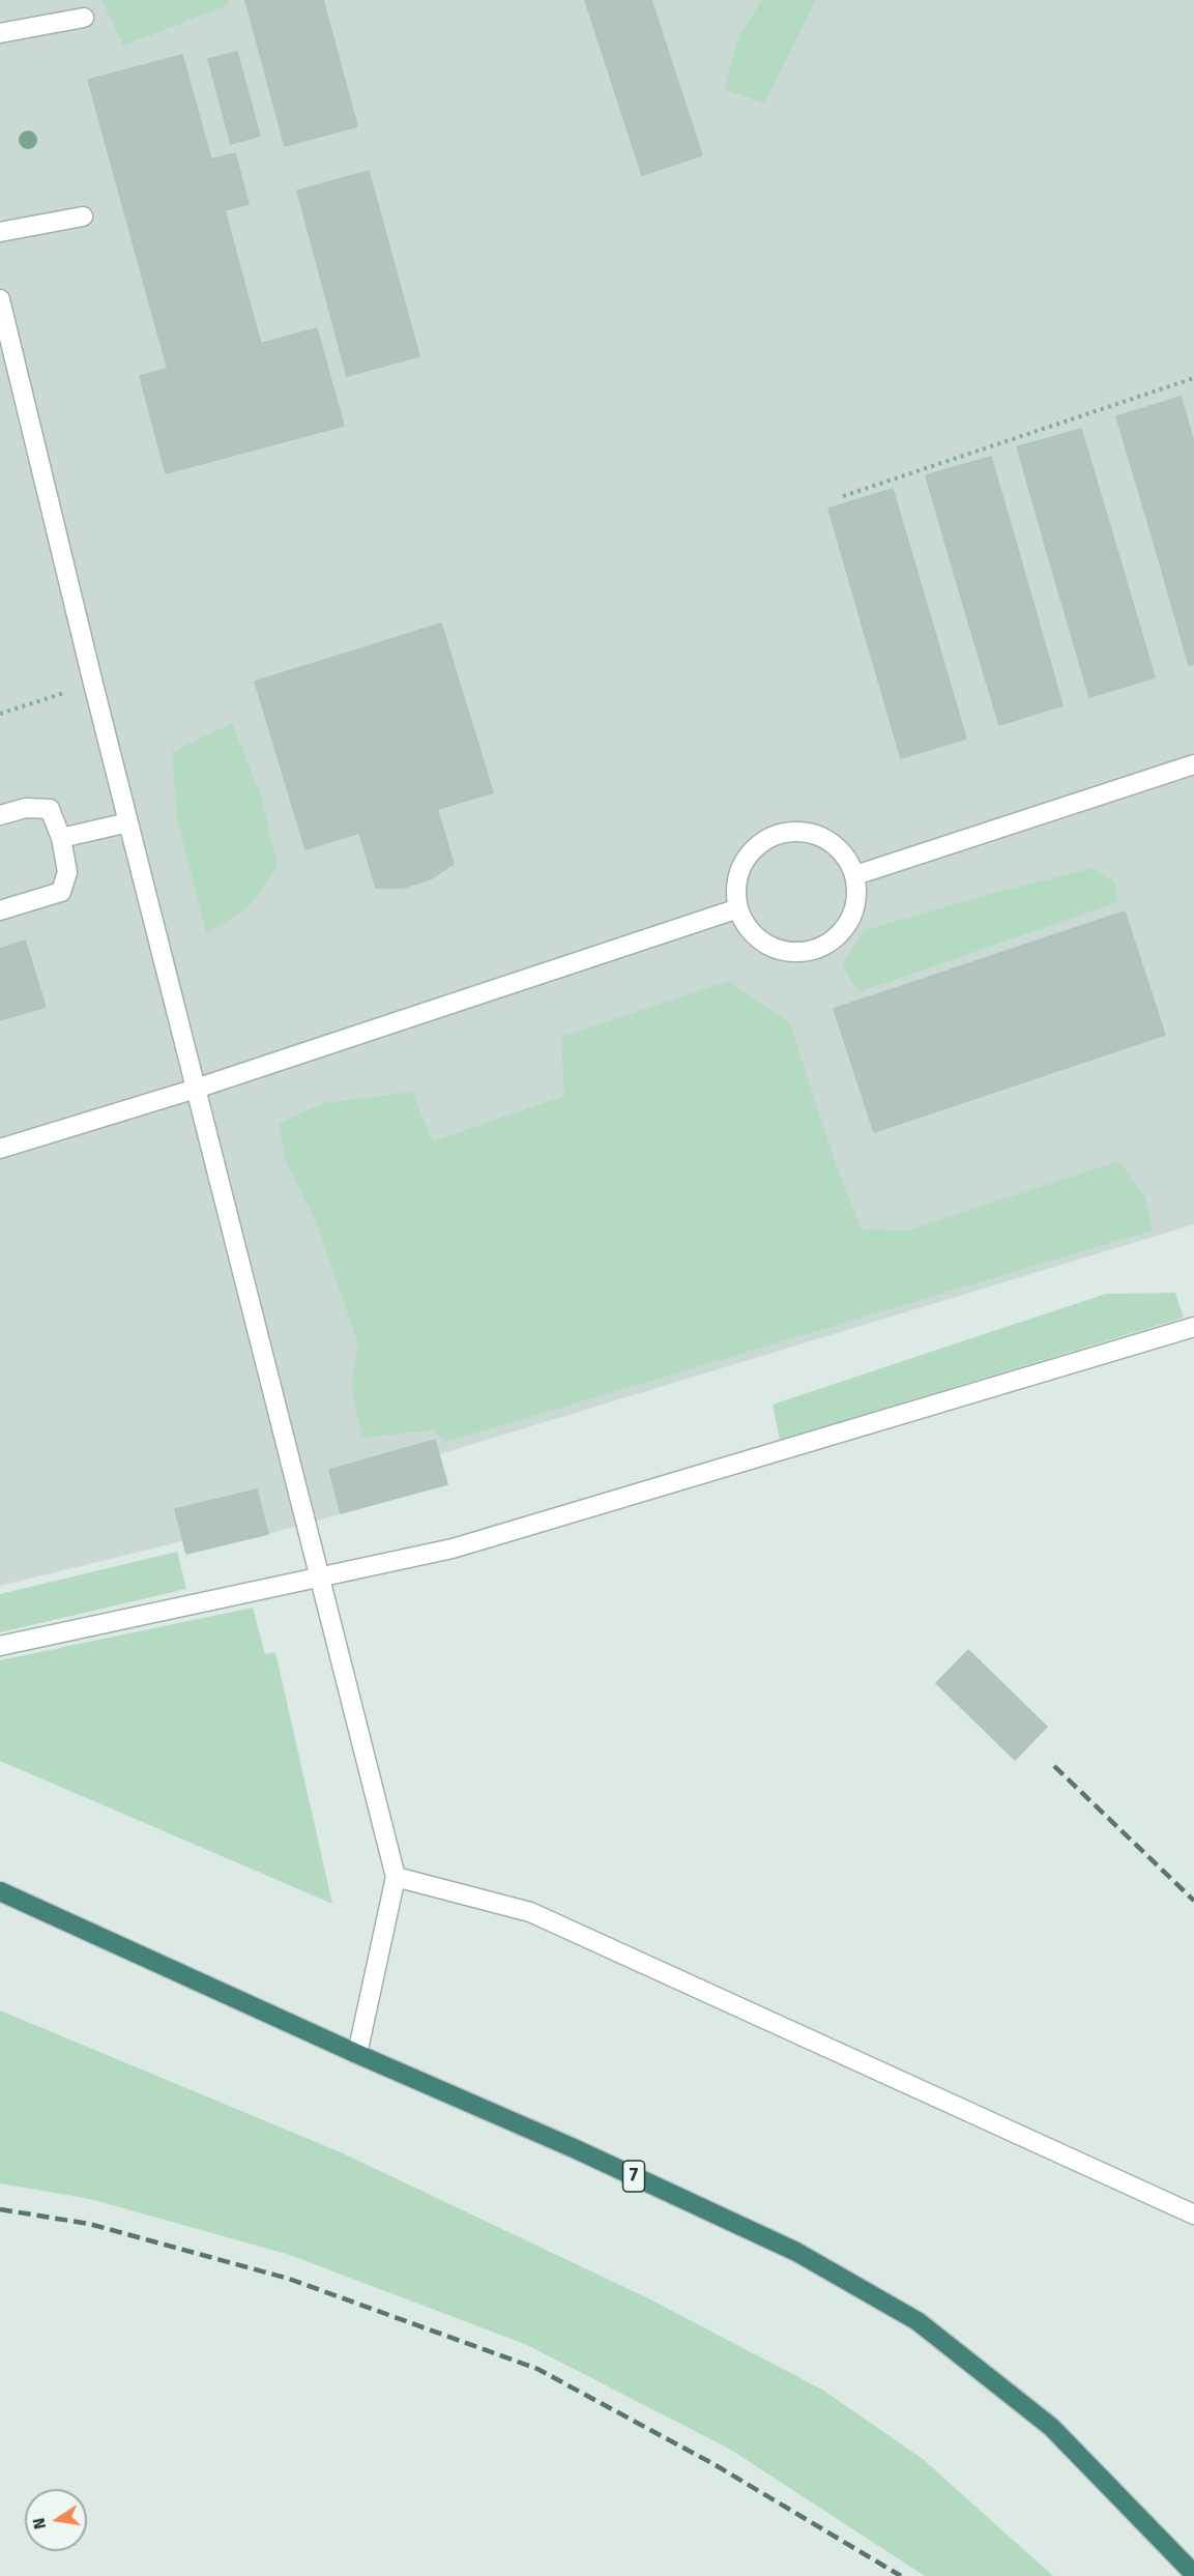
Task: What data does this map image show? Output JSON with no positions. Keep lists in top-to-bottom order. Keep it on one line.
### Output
{"streets":{"highway":["7"]},"north":"left"}
